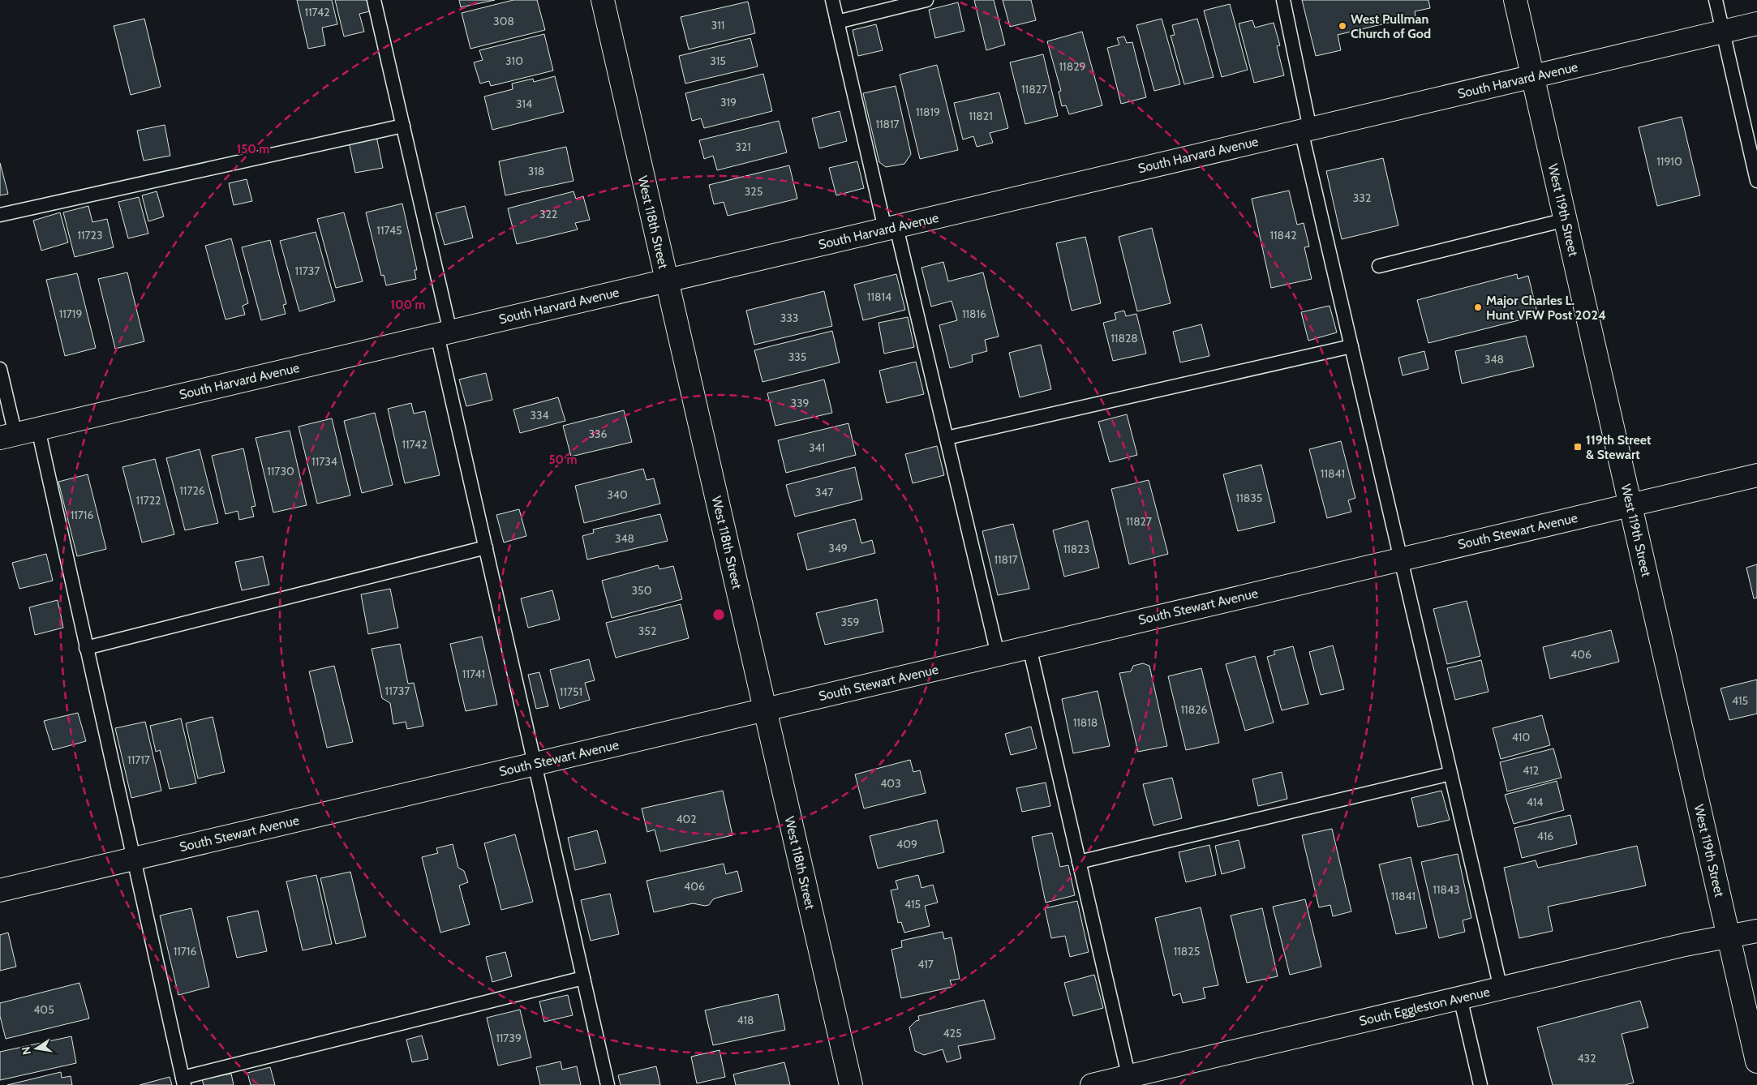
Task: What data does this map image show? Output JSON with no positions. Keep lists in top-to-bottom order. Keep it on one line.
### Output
{"streets":{"street":["South Harvard Avenue","West 119th Street","West 118th Street","South Stewart Avenue","South Eggleston Avenue"]},"crossings":[["South Harvard Avenue","West 119th Street"],["South Harvard Avenue","West 118th Street"],["West 119th Street","South Stewart Avenue"],["West 119th Street","South Eggleston Avenue"],["West 118th Street","South Stewart Avenue"]],"places":{"other":["West Pullman Church of God","Major Charles L. Hunt VFW Post 2024"],"transit":["119th Street & Stewart"]},"house_numbers":["11742","308","311","310","315","11829","11827","319","314","11819","11821","11817","321","11910","318","325","332","322","11745","11723","11842","11737","11814","11719","11816","333","11828","335","348","339","334","336","11742","341","11734","11730","11841","11726","347","340","11835","11722","11716","11827","348","349","11823","11817","350","359","352","406","11741","11737","11751","415","11826","11818","410","11717","412","403","414","402","416","409","406","11843","11841","415","11716","11825","417","405","418","425","11739","432"],"north":"left","rings":["150 m","100 m","50 m"]}
